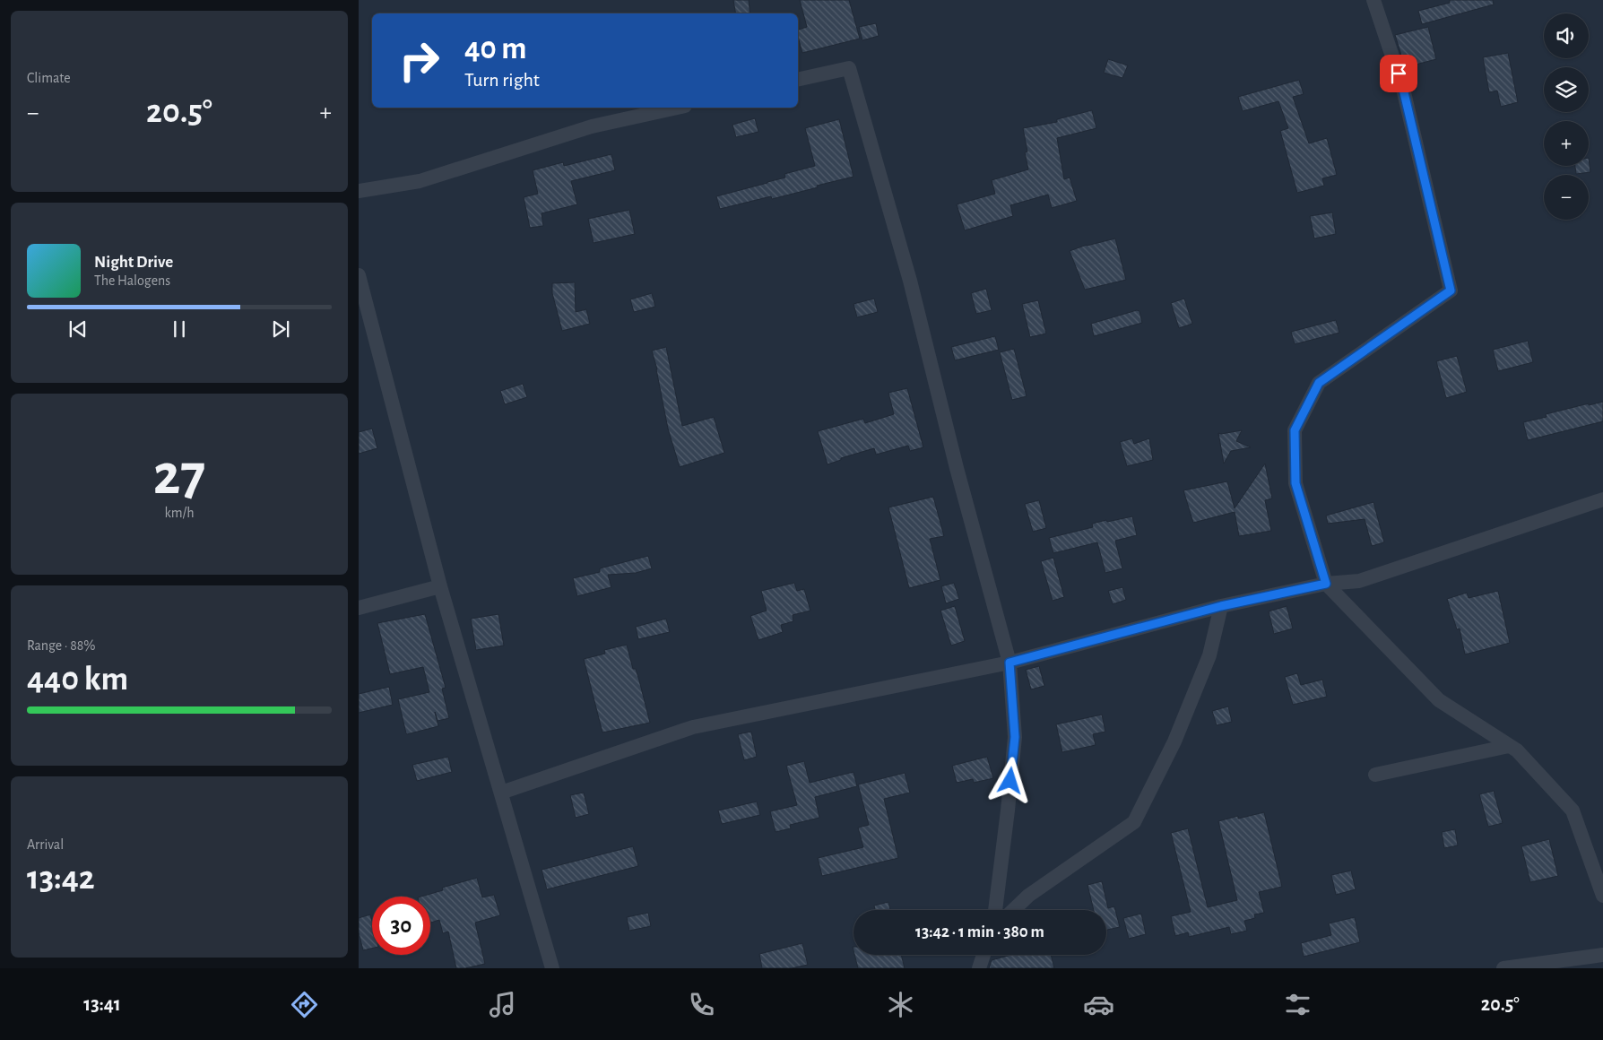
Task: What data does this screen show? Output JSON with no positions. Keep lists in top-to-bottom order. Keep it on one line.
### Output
{"page":{"tile":["Climate",["27","km/h"],["Range · 88%","440 km"],["Arrival","13:42"]],"map_buttons":["+","−"],"turn":["40 m","Turn right"],"heat":["−","20.5°","+"],"song":["Night Drive","The Halogens"],"limit":"30","trip":"13:42 · 1 min · 380 m","tabs":["13:41","20.5°"]}}
